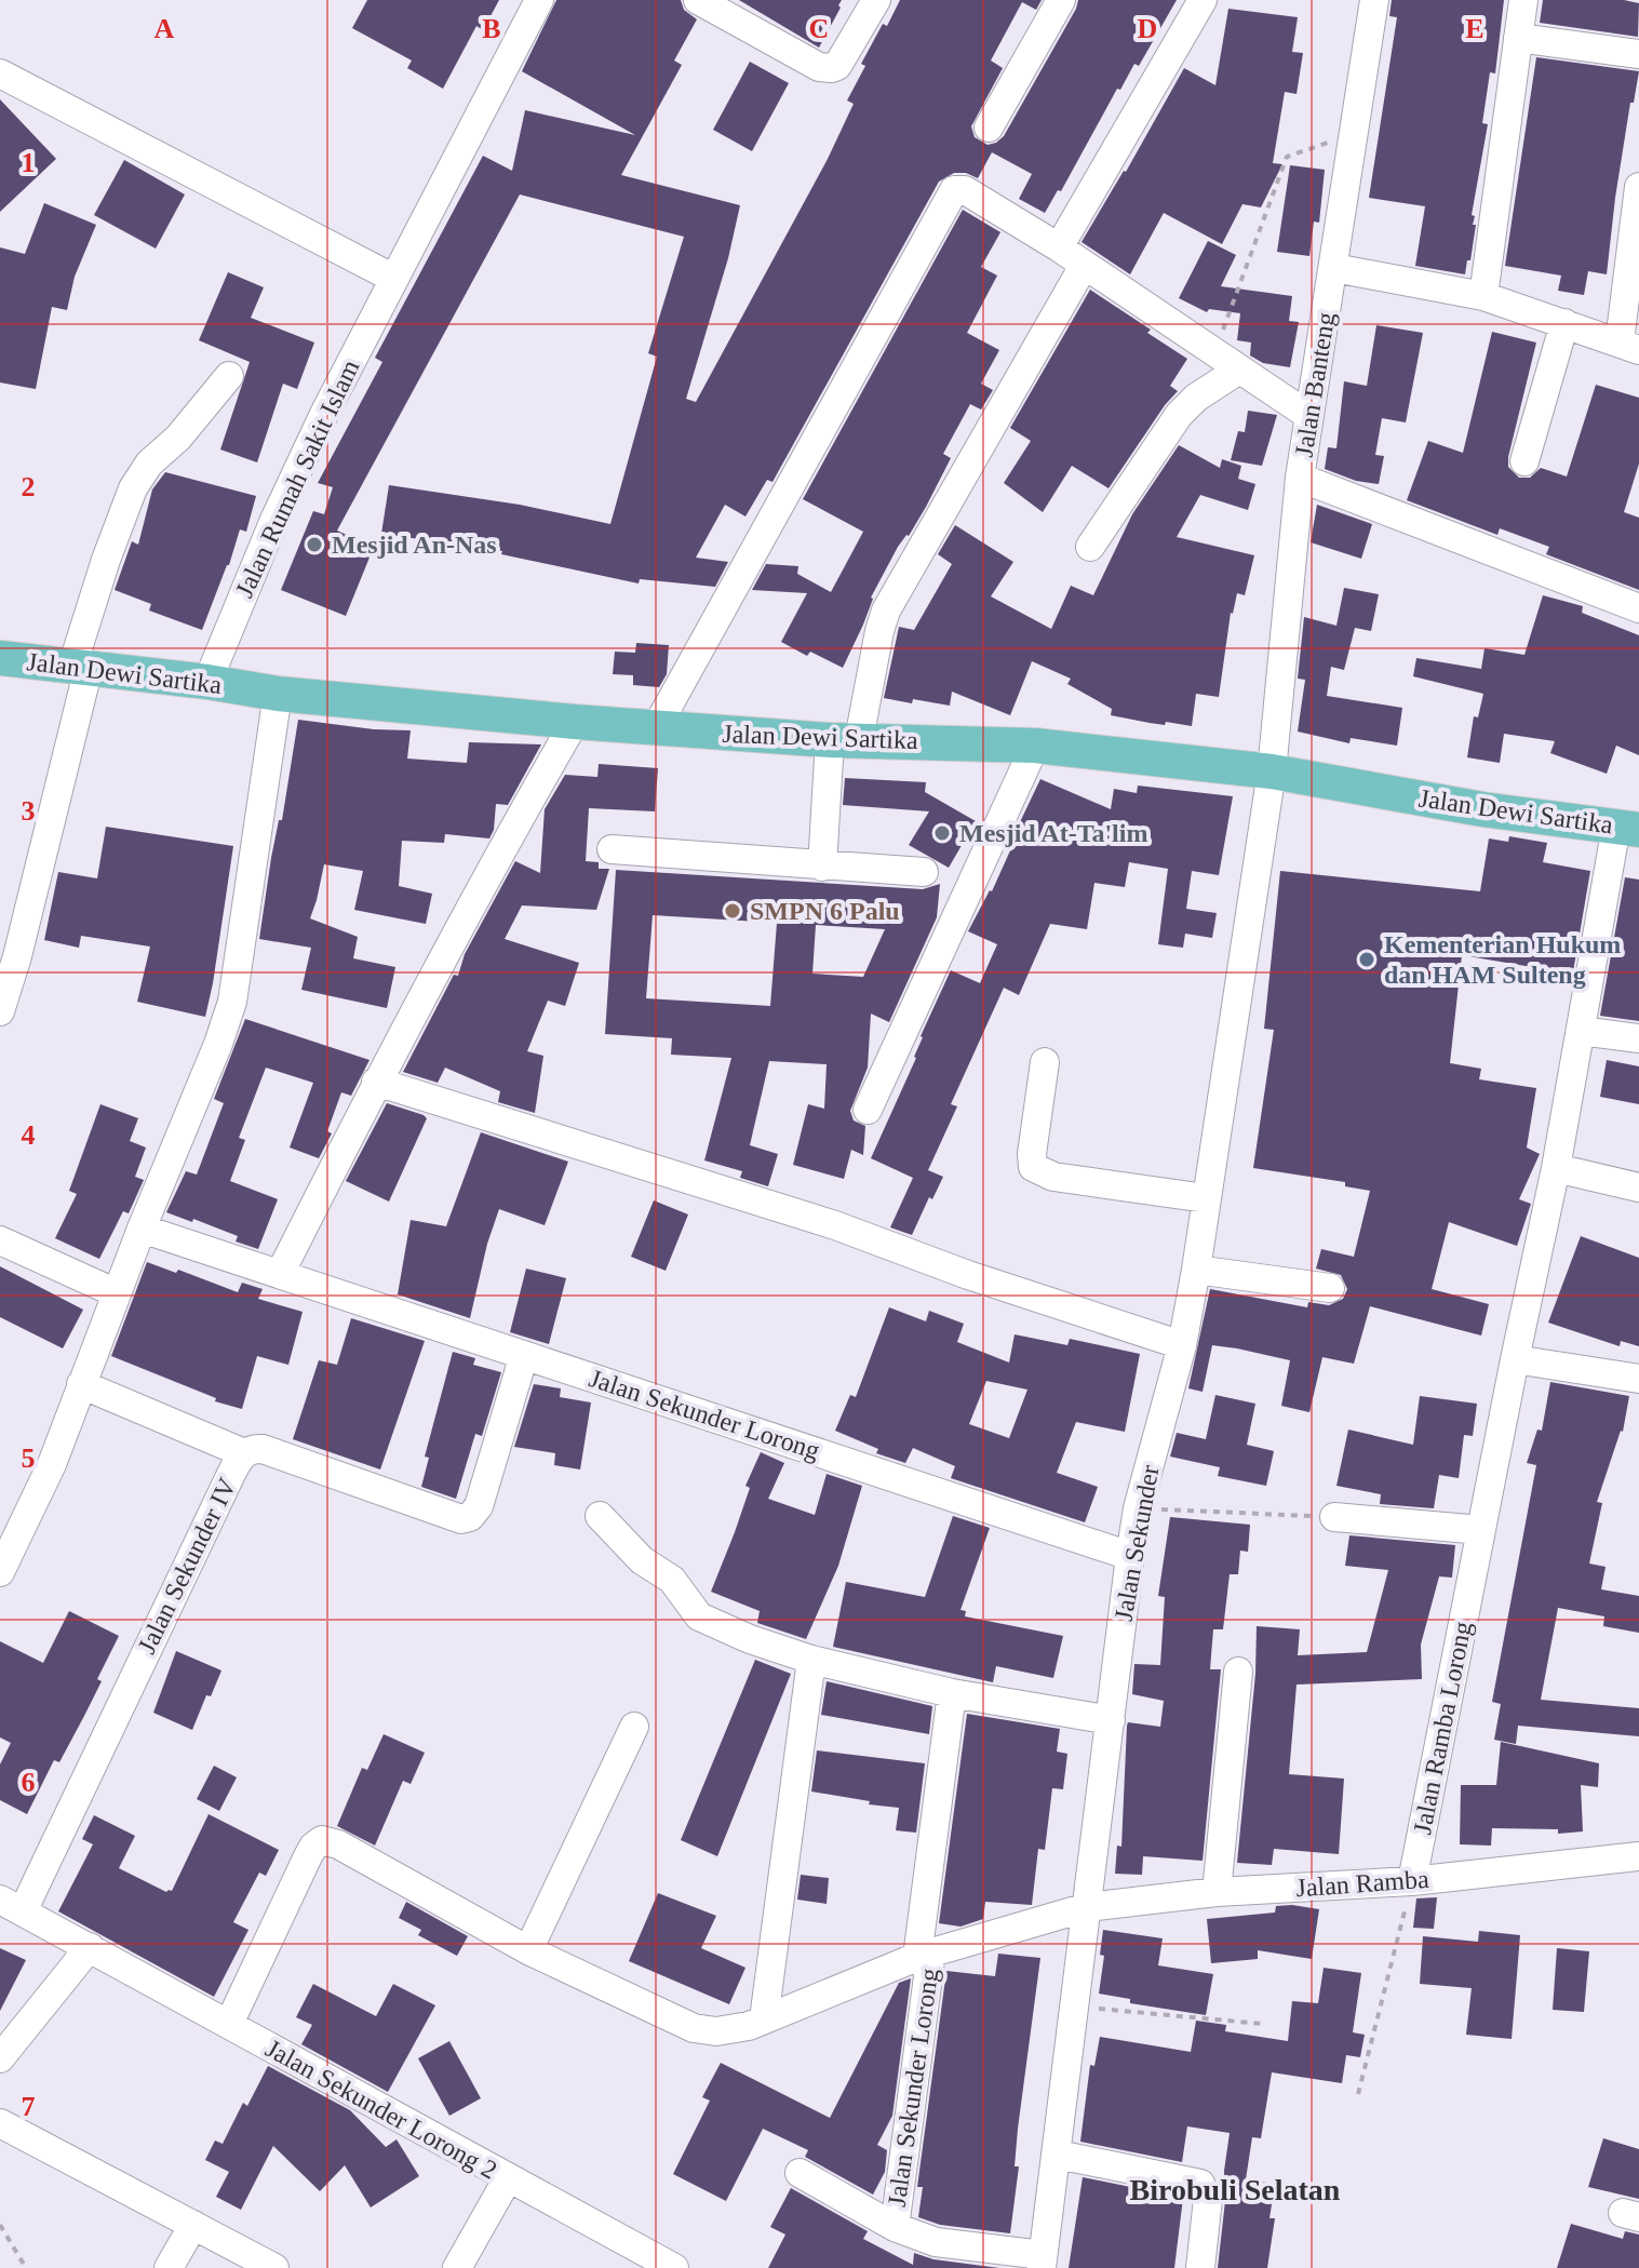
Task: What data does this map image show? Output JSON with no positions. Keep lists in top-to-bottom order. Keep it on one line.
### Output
{"streets":{"main road":["Jalan Dewi Sartika"],"street":["Jalan Banteng","Jalan Rumah Sakit Islam","Jalan Sekunder Lorong","Jalan Sekunder","Jalan Sekunder IV","Jalan Ramba Lorong","Jalan Ramba","Jalan Sekunder Lorong 2"]},"crossings":[["Jalan Banteng","Jalan Dewi Sartika"],["Jalan Banteng","Jalan Sekunder"],["Jalan Rumah Sakit Islam","Jalan Dewi Sartika"],["Jalan Dewi Sartika","Jalan Sekunder"],["Jalan Dewi Sartika","Jalan Ramba Lorong"],["Jalan Sekunder Lorong","Jalan Sekunder"],["Jalan Sekunder Lorong","Jalan Sekunder IV"],["Jalan Sekunder Lorong","Jalan Ramba"],["Jalan Sekunder Lorong","Jalan Sekunder Lorong 2"],["Jalan Sekunder","Jalan Ramba"],["Jalan Sekunder IV","Jalan Sekunder Lorong 2"],["Jalan Ramba Lorong","Jalan Ramba"]],"districts":["Birobuli Selatan"],"places":["Mesjid An-Nas","Mesjid At-Ta'lim","SMPN 6 Palu","Kementerian Hukum dan HAM Sulteng"],"grid":{"columns":["A","B","C","D","E"],"rows":["1","2","3","4","5","6","7"]}}
